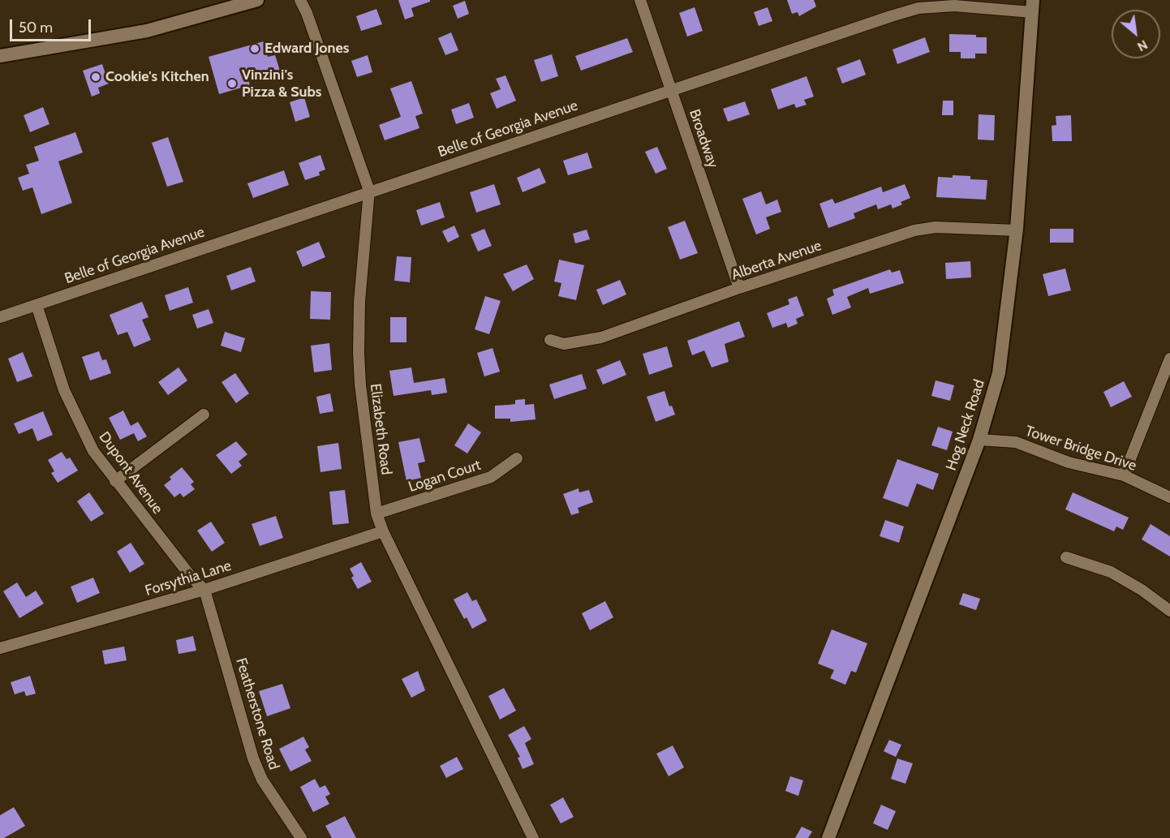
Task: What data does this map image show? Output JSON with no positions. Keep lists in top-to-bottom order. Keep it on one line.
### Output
{"streets":{"main road":["Hog Neck Road"],"street":["Belle of Georgia Avenue","Broadway","Alberta Avenue","Elizabeth Road","Tower Bridge Drive","Dupont Avenue","Logan Court","Forsythia Lane","Featherstone Road"]},"crossings":[["Belle of Georgia Avenue","Broadway"],["Belle of Georgia Avenue","Hog Neck Road"],["Belle of Georgia Avenue","Elizabeth Road"],["Belle of Georgia Avenue","Dupont Avenue"],["Broadway","Alberta Avenue"],["Alberta Avenue","Hog Neck Road"],["Hog Neck Road","Tower Bridge Drive"],["Elizabeth Road","Logan Court"],["Elizabeth Road","Forsythia Lane"],["Dupont Avenue","Forsythia Lane"],["Dupont Avenue","Featherstone Road"],["Forsythia Lane","Featherstone Road"]],"places":["Edward Jones","Cookie's Kitchen","Vinzini's Pizza & Subs"],"scale_bar":"50 m","north":"bottom right"}
